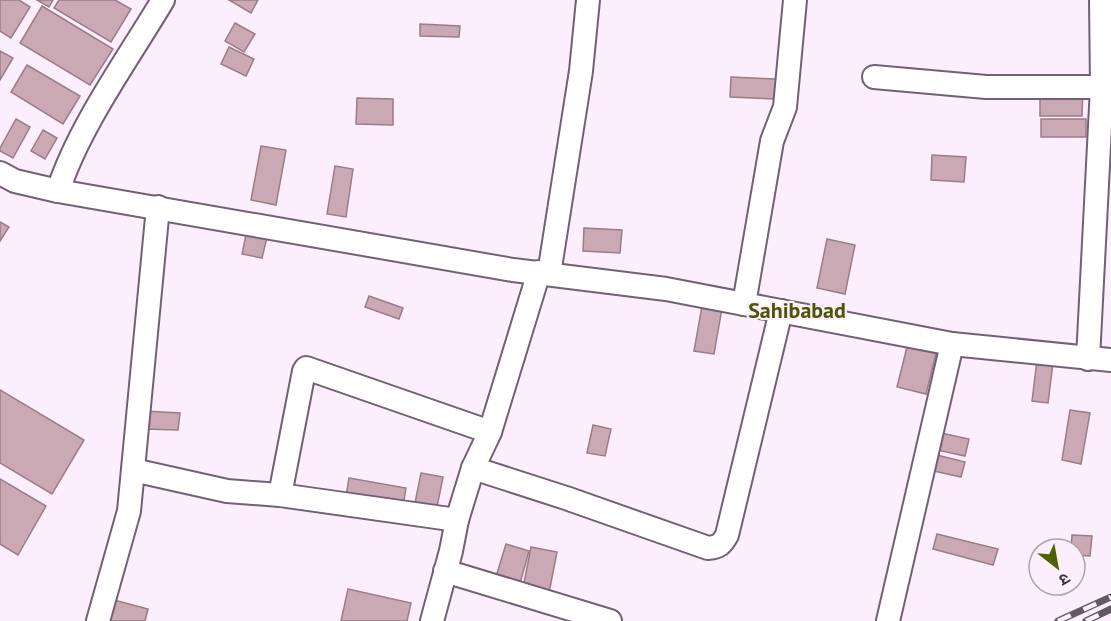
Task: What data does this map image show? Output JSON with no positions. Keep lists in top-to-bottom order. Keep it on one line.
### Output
{"districts":["Sahibabad"],"north":"bottom right"}
